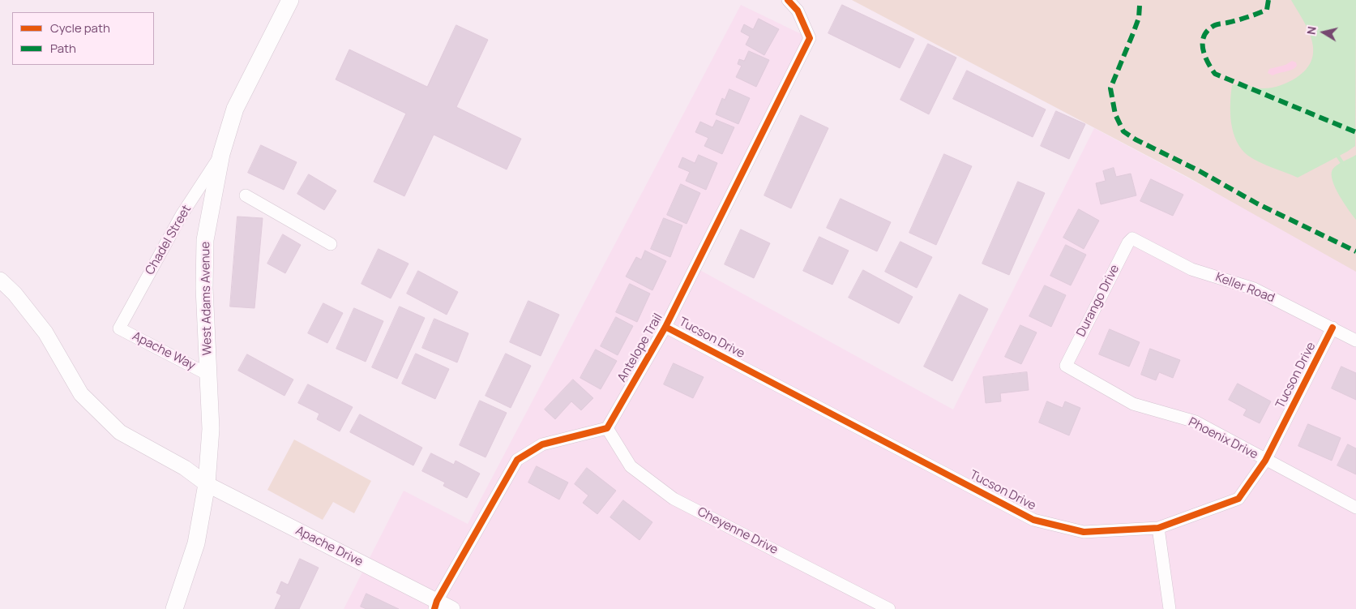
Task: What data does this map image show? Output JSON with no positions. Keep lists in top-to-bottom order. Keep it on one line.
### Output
{"streets":{"main road":["West Adams Avenue"],"street":["Chadel Street","Keller Road","Durango Drive","Tucson Drive","Antelope Trail","Apache Way","Phoenix Drive","Cheyenne Drive","Apache Drive"]},"crossings":[["Chadel Street","West Adams Avenue"],["Chadel Street","Apache Way"],["Keller Road","Durango Drive"],["Keller Road","Tucson Drive"],["West Adams Avenue","Apache Way"],["West Adams Avenue","Apache Drive"],["Durango Drive","Phoenix Drive"],["Tucson Drive","Antelope Trail"],["Tucson Drive","Phoenix Drive"],["Antelope Trail","Cheyenne Drive"]],"legend":["Cycle path","Path"],"north":"left"}
